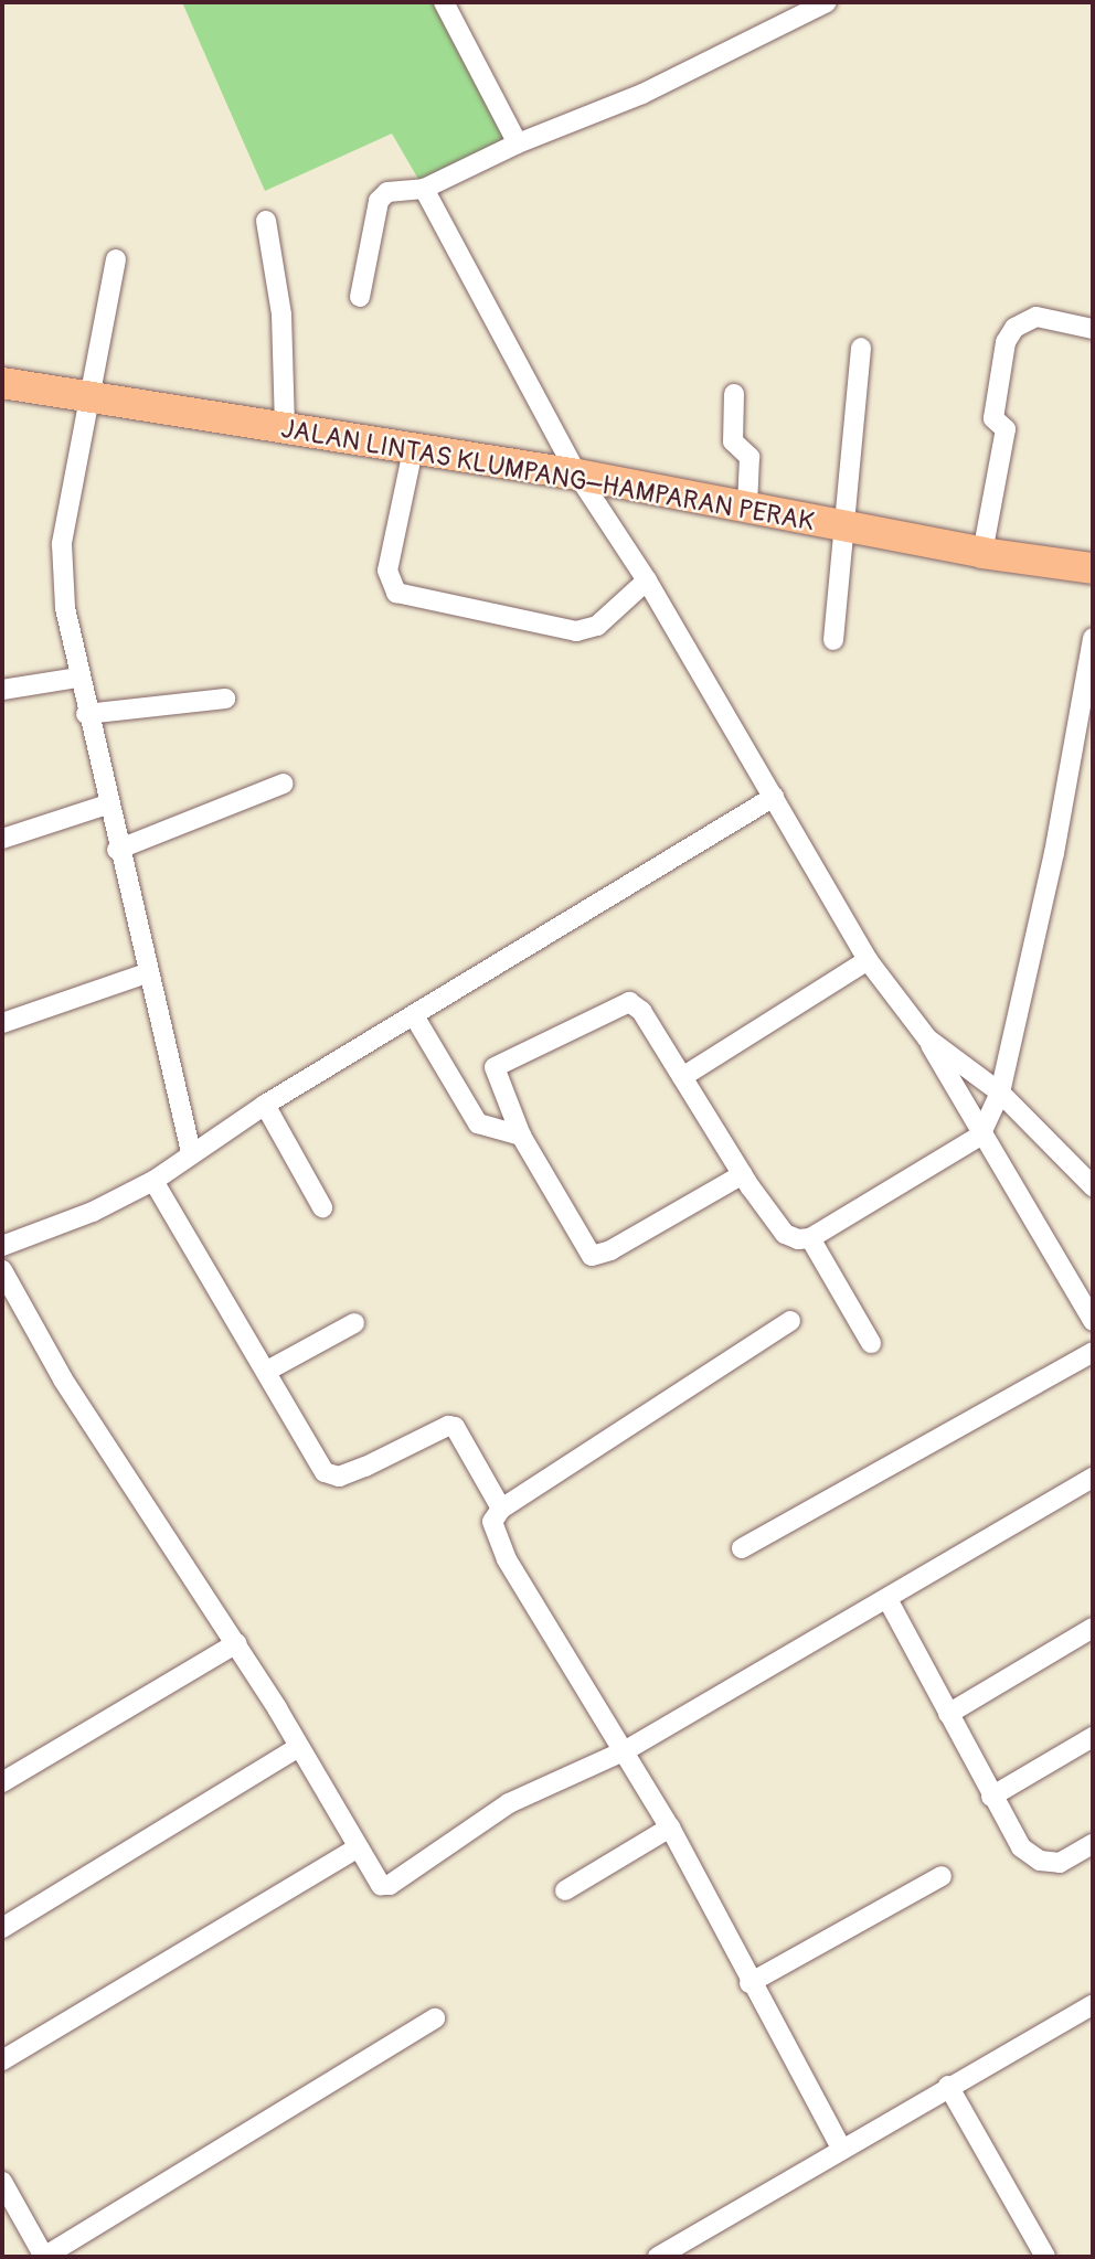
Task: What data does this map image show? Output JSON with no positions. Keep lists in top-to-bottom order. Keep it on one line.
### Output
{"streets":{"main road":["JALAN LINTAS KLUMPANG–HAMPARAN PERAK"]}}
